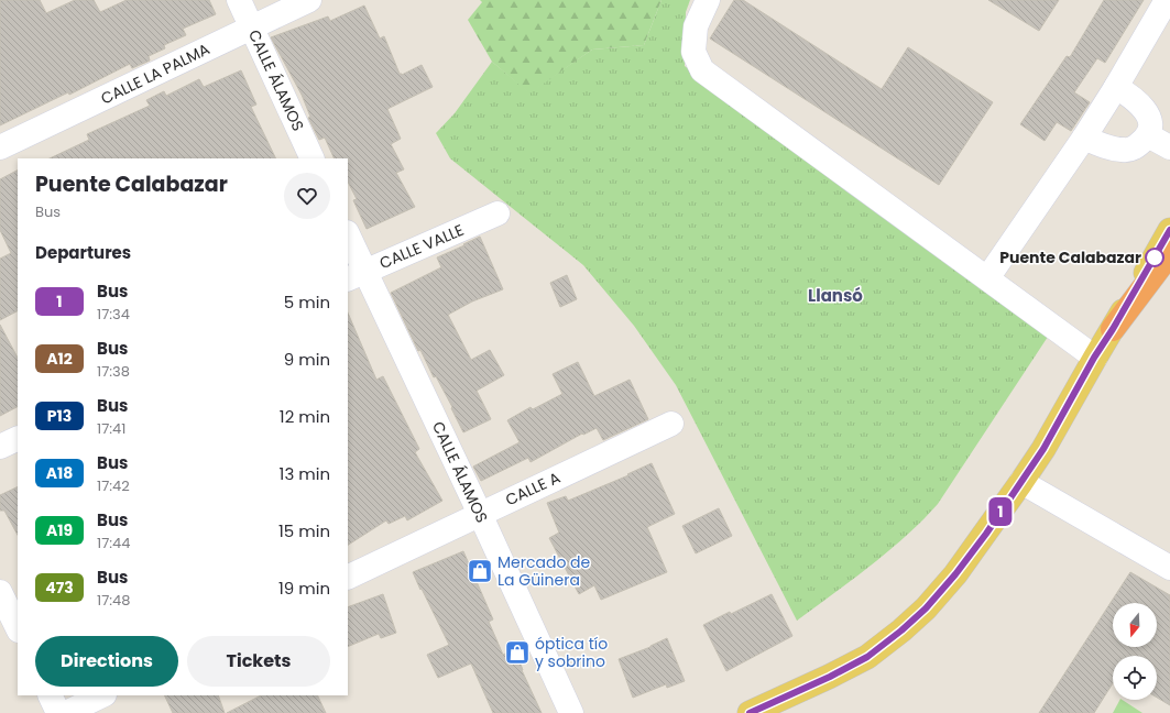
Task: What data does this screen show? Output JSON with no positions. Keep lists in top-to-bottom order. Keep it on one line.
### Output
{"streets":{"street":["CALLE LA PALMA","CALLE ÁLAMOS","CALLE VALLE","CALLE A"]},"crossings":[["CALLE LA PALMA","CALLE ÁLAMOS"],["CALLE ÁLAMOS","CALLE VALLE"],["CALLE ÁLAMOS","CALLE A"]],"districts":["Llansó"],"places":{"other":["Puente Calabazar"],"shop":["Mercado de La Güinera","óptica tío y sobrino"]},"lines":["bus line 1"],"north":"bottom","page":{"on_map":"1","heading":[["Puente Calabazar","Bus"],"Departures"],"list":[{"mark":"1","name":"Bus","note":"17:34","value":"5 min"},{"mark":"A12","name":"Bus","note":"17:38","value":"9 min"},{"mark":"P13","name":"Bus","note":"17:41","value":"12 min"},{"mark":"A18","name":"Bus","note":"17:42","value":"13 min"},{"mark":"A19","name":"Bus","note":"17:44","value":"15 min"},{"mark":"473","name":"Bus","note":"17:48","value":"19 min"}],"buttons":["Directions","Tickets"]}}
